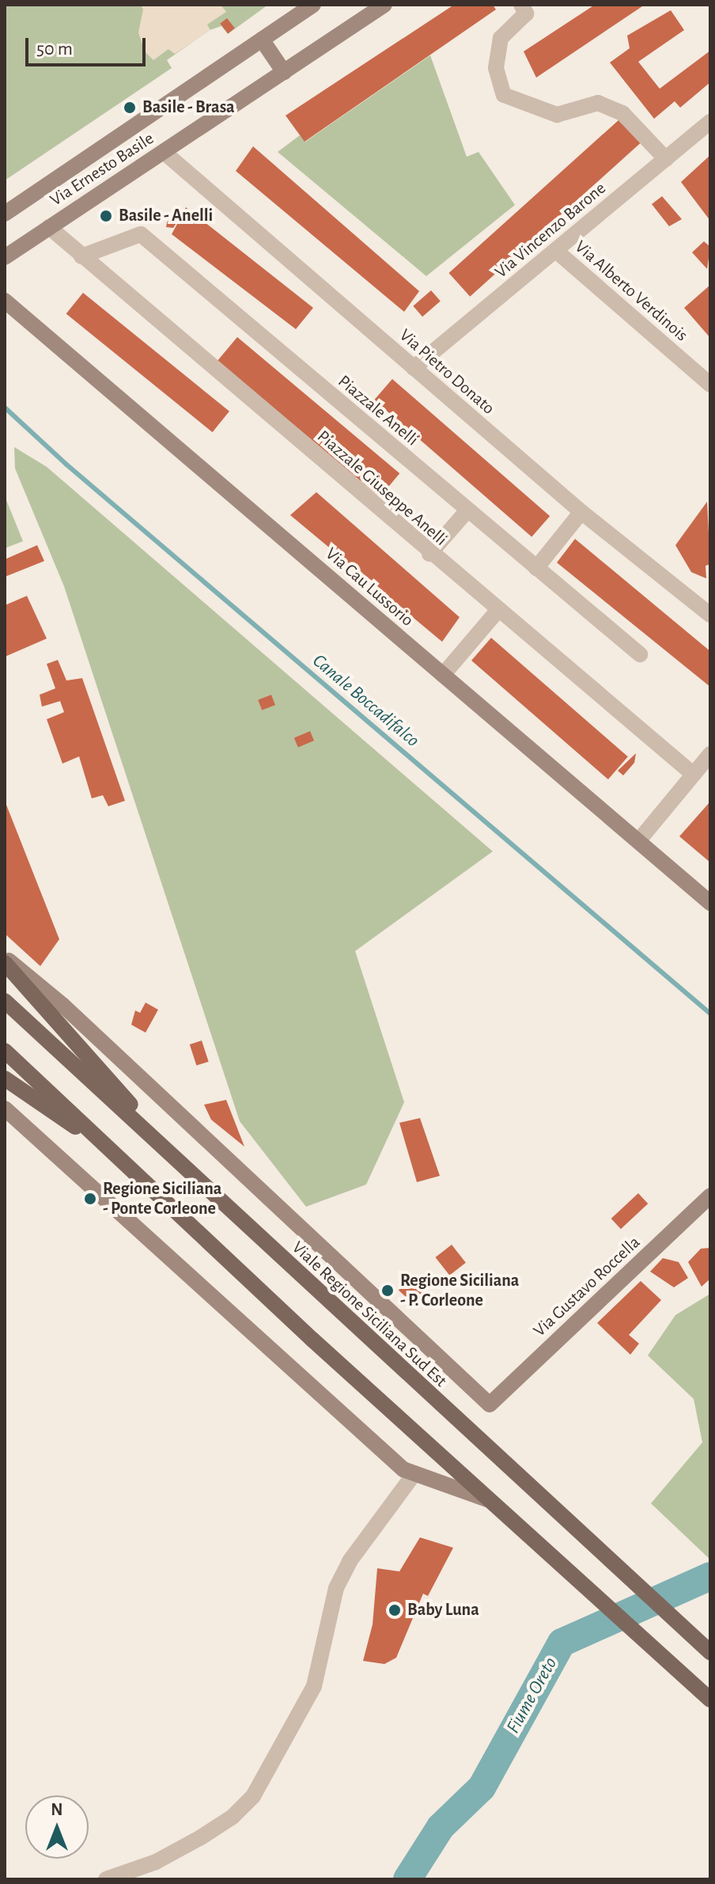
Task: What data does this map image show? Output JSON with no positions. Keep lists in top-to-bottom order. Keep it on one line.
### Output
{"streets":{"main road":["Viale Regione Siciliana Sud Est"],"street":["Via Ernesto Basile","Via Vincenzo Barone","Via Alberto Verdinois","Via Pietro Donato","Piazzale Anelli","Piazzale Giuseppe Anelli","Via Cau Lussorio","Via Gustavo Roccella"]},"crossings":[["Via Ernesto Basile","Via Pietro Donato"],["Via Ernesto Basile","Piazzale Giuseppe Anelli"],["Via Vincenzo Barone","Via Alberto Verdinois"],["Via Vincenzo Barone","Via Pietro Donato"],["Piazzale Anelli","Piazzale Giuseppe Anelli"],["Via Gustavo Roccella","Viale Regione Siciliana Sud Est"]],"water":["Canale Boccadifalco","Fiume Oreto"],"places":["Basile - Brasa","Basile - Anelli","Regione Siciliana - Ponte Corleone","Regione Siciliana - P. Corleone","Baby Luna"],"scale_bar":"50 m","north":"top"}
